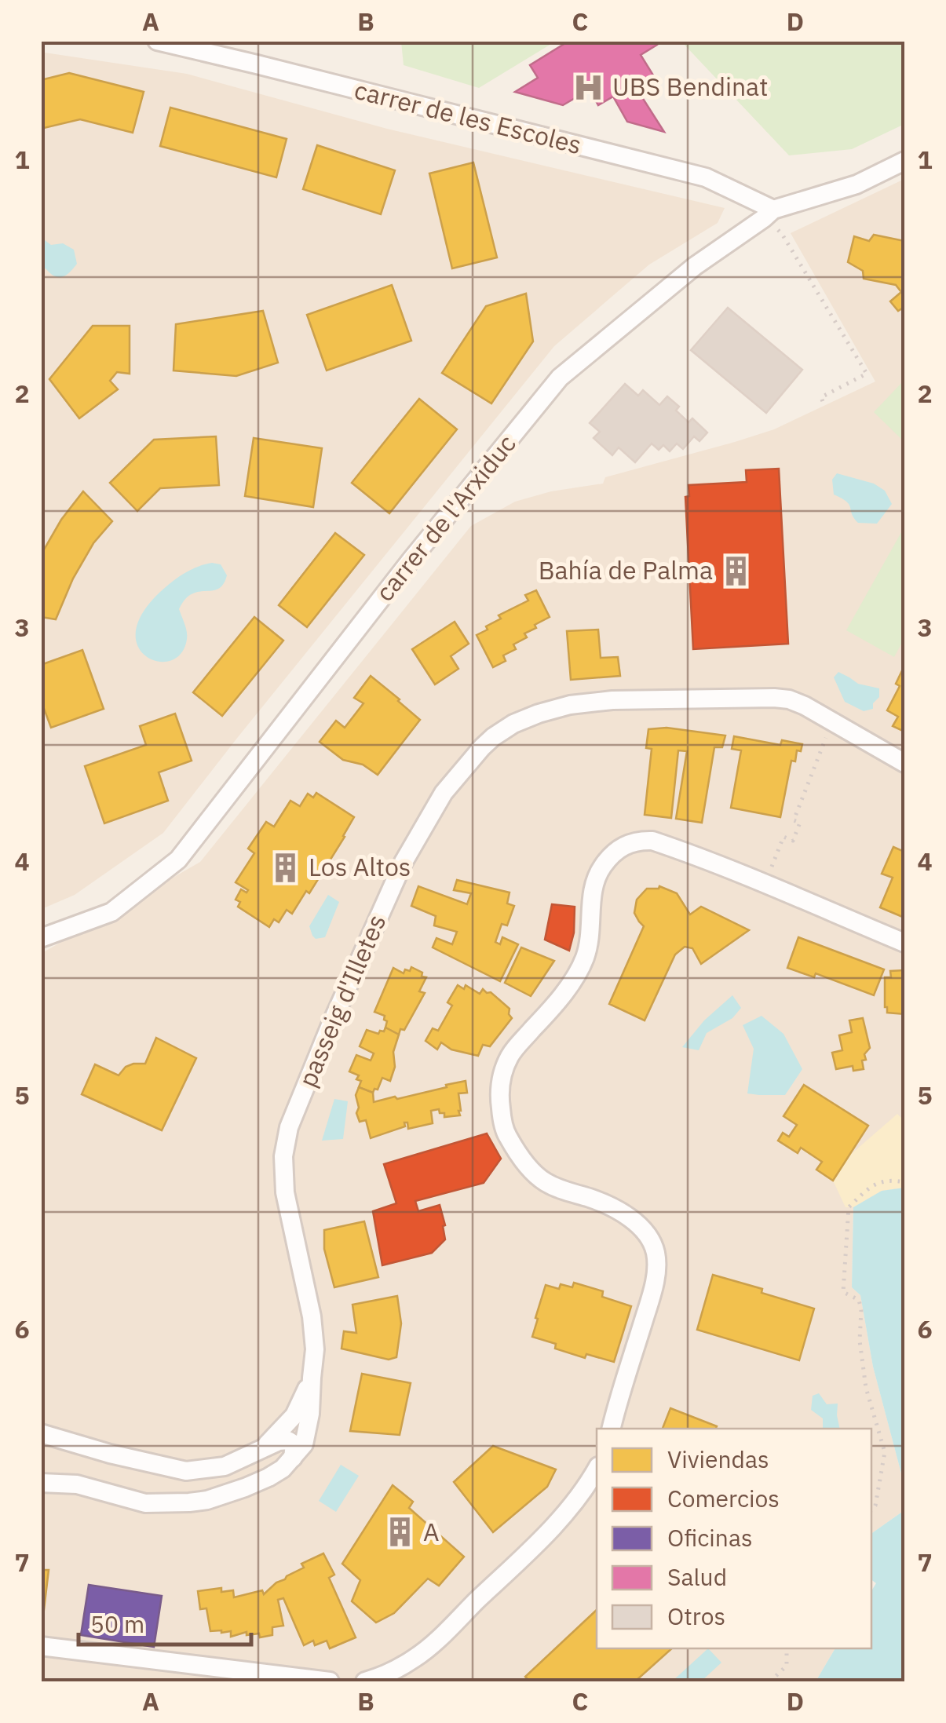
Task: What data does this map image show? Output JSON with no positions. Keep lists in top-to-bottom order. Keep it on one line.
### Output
{"streets":{"street":["carrer de les Escoles","carrer de l'Arxiduc","passeig d'Illetes"]},"crossings":[["carrer de les Escoles","carrer de l'Arxiduc"]],"places":{"hospital":["UBS Bendinat"],"building":["Bahía de Palma","Los Altos","A"]},"legend":["Viviendas","Comercios","Oficinas","Salud","Otros"],"scale_bar":"50 m","grid":{"columns":["A","B","C","D"],"rows":["1","2","3","4","5","6","7"]}}
